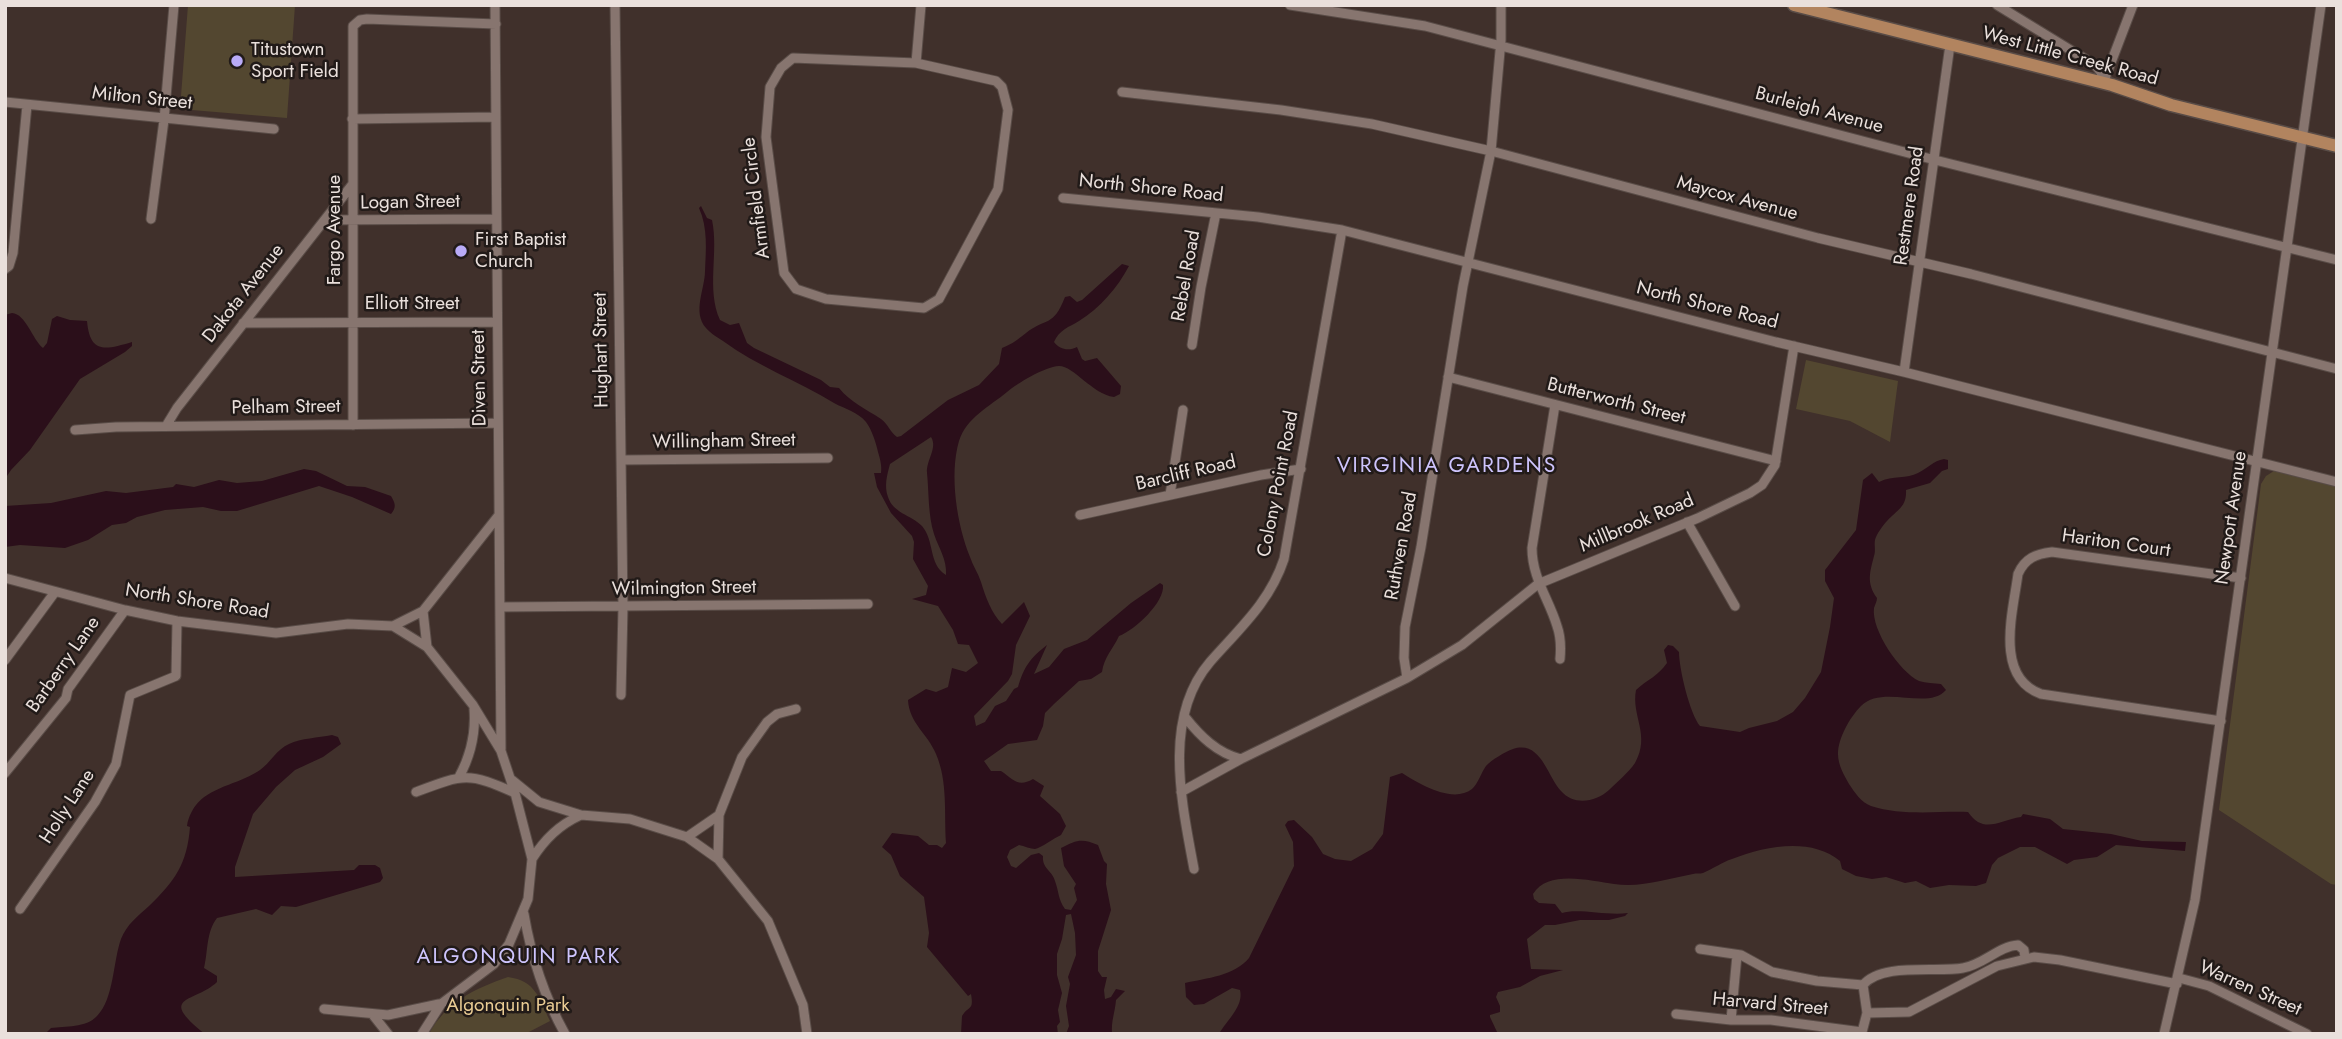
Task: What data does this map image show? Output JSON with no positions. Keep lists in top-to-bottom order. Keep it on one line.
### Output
{"streets":{"main road":["West Little Creek Road"],"street":["Milton Street","Burleigh Avenue","North Shore Road","Armfield Circle","Maycox Avenue","Logan Street","Restmere Road","Fargo Avenue","Rebel Road","Dakota Avenue","Elliott Street","Hughart Street","Diven Street","Butterworth Street","Pelham Street","Willingham Street","Barcliff Road","Colony Point Road","Newport Avenue","Millbrook Road","Hariton Court","Ruthven Road","Wilmington Street","Barberry Lane","Holly Lane","Warren Street","Harvard Street"]},"crossings":[["West Little Creek Road","Restmere Road"],["West Little Creek Road","Newport Avenue"],["Burleigh Avenue","Restmere Road"],["Burleigh Avenue","Newport Avenue"],["Burleigh Avenue","Ruthven Road"],["North Shore Road","Restmere Road"],["North Shore Road","Rebel Road"],["North Shore Road","Diven Street"],["North Shore Road","Colony Point Road"],["North Shore Road","Newport Avenue"],["North Shore Road","Millbrook Road"],["North Shore Road","Ruthven Road"],["North Shore Road","Barberry Lane"],["North Shore Road","Holly Lane"],["Maycox Avenue","Restmere Road"],["Maycox Avenue","Newport Avenue"],["Maycox Avenue","Ruthven Road"],["Logan Street","Fargo Avenue"],["Logan Street","Dakota Avenue"],["Logan Street","Diven Street"],["Fargo Avenue","Dakota Avenue"],["Fargo Avenue","Elliott Street"],["Fargo Avenue","Diven Street"],["Fargo Avenue","Pelham Street"],["Dakota Avenue","Elliott Street"],["Dakota Avenue","Pelham Street"],["Elliott Street","Diven Street"],["Hughart Street","Willingham Street"],["Hughart Street","Wilmington Street"],["Diven Street","Pelham Street"],["Diven Street","Wilmington Street"],["Butterworth Street","Millbrook Road"],["Butterworth Street","Ruthven Road"],["Barcliff Road","Colony Point Road"],["Newport Avenue","Hariton Court"],["Newport Avenue","Warren Street"],["Millbrook Road","Ruthven Road"]],"districts":["VIRGINIA GARDENS","ALGONQUIN PARK"],"parks":["Algonquin Park"],"places":["Titustown Sport Field","First Baptist Church"]}
